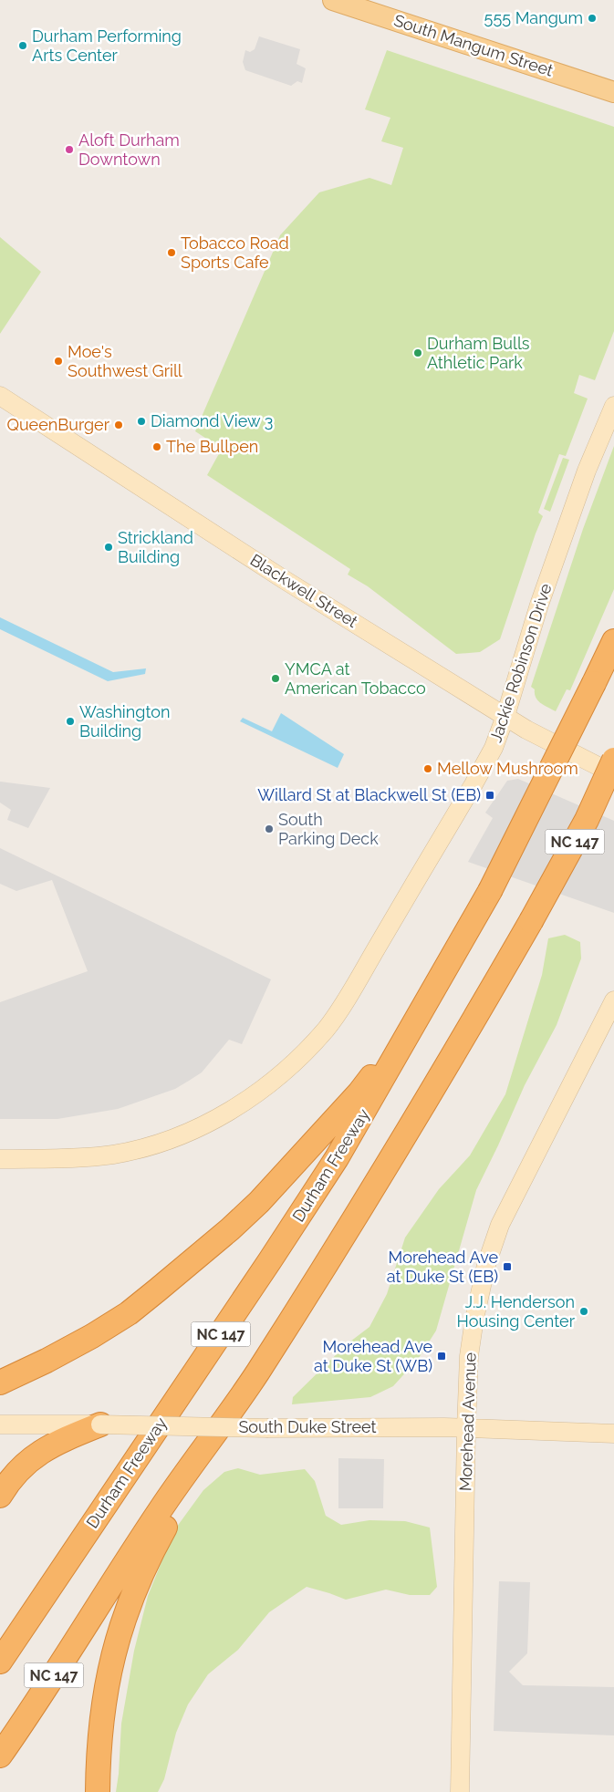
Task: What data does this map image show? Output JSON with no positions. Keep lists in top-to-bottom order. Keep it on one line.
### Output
{"streets":{"highway":["NC 147","Durham Freeway"],"main road":["South Mangum Street"],"street":["Blackwell Street","Jackie Robinson Drive","Morehead Avenue","South Duke Street"]},"crossings":[["Blackwell Street","Jackie Robinson Drive"],["Morehead Avenue","South Duke Street"]],"places":{"other":["555 Mangum","Durham Performing Arts Center","Aloft Durham Downtown","Tobacco Road Sports Cafe","Durham Bulls Athletic Park","Moe's Southwest Grill","Diamond View 3","QueenBurger","The Bullpen","Strickland Building","YMCA at American Tobacco","Washington Building","Mellow Mushroom","South Parking Deck","J.J. Henderson Housing Center"],"transit":["Willard St at Blackwell St (EB)","Morehead Ave at Duke St (EB)","Morehead Ave at Duke St (WB)"]}}
